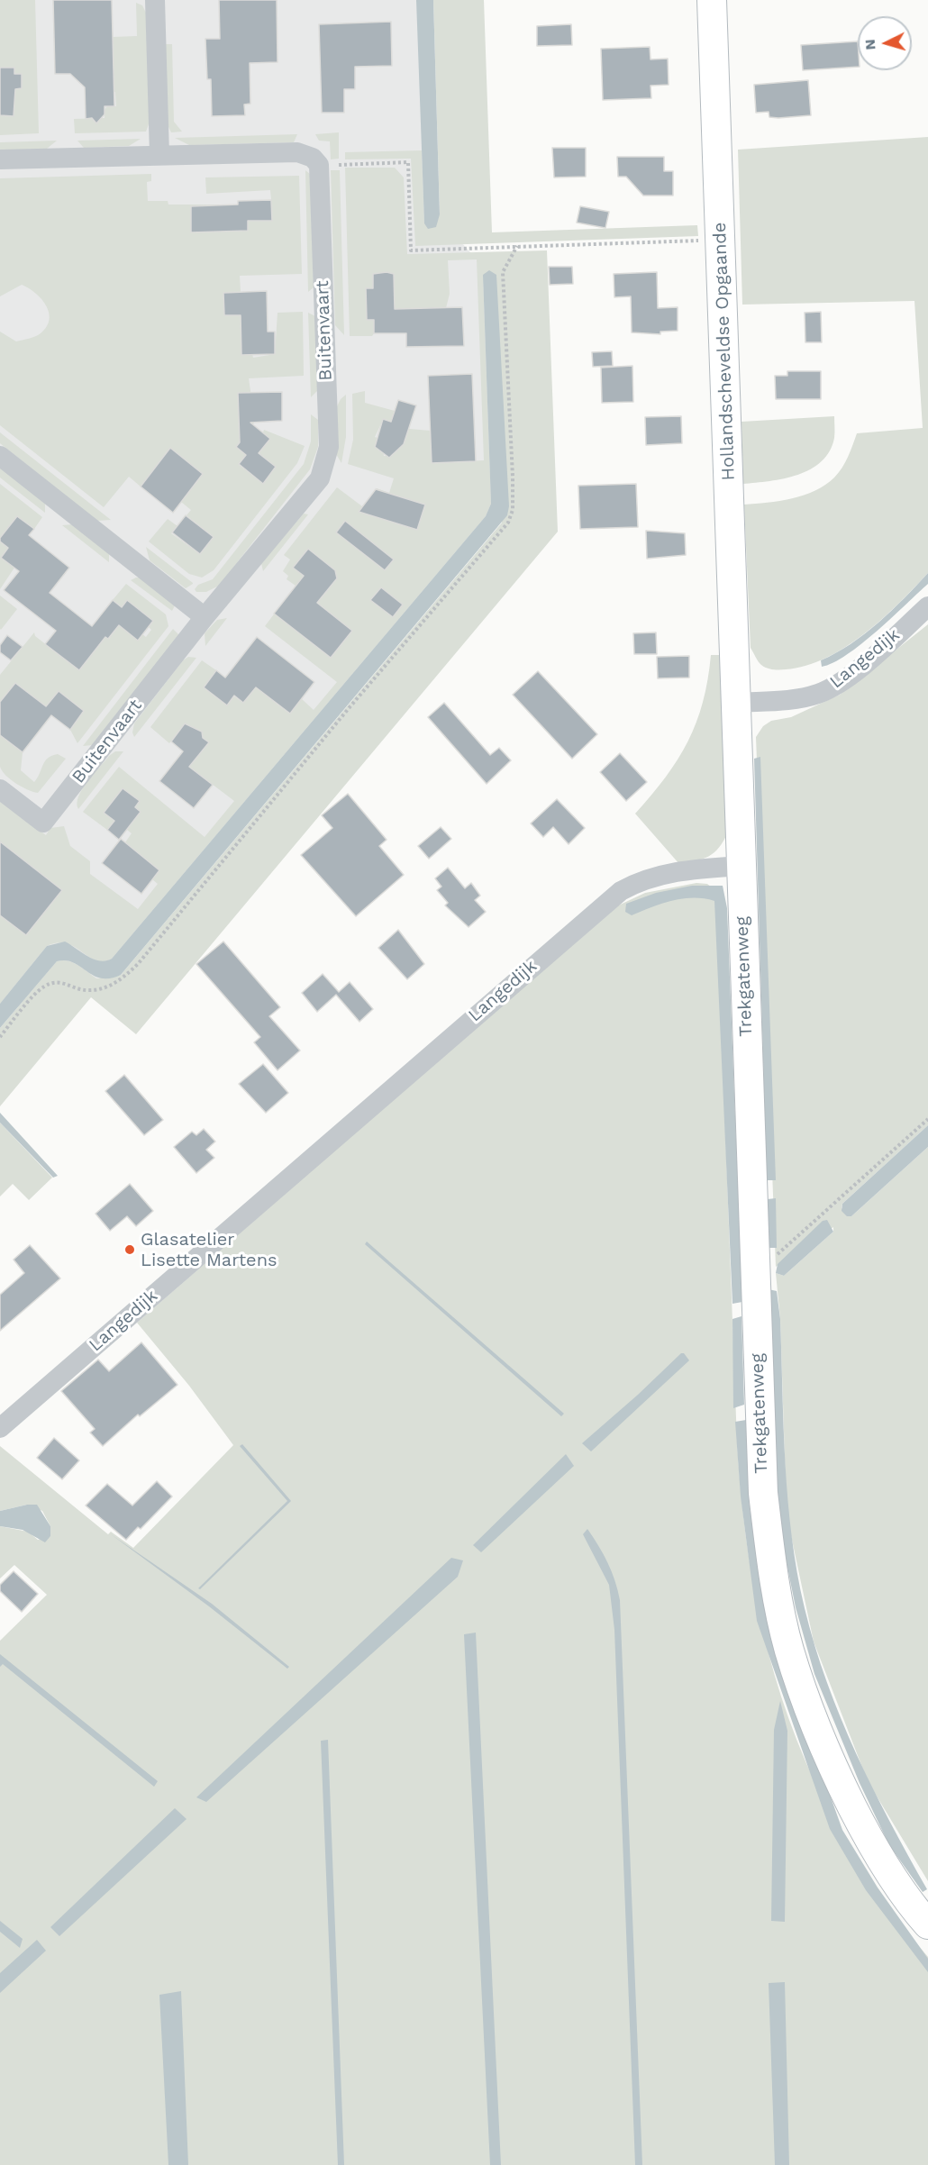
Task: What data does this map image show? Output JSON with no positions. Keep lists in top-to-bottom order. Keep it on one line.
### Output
{"streets":{"street":["Buitenvaart","Hollandscheveldse Opgaande","Langedijk","Trekgatenweg"]},"crossings":[["Hollandscheveldse Opgaande","Langedijk"],["Langedijk","Trekgatenweg"]],"places":["Glasatelier Lisette Martens"],"north":"left"}
